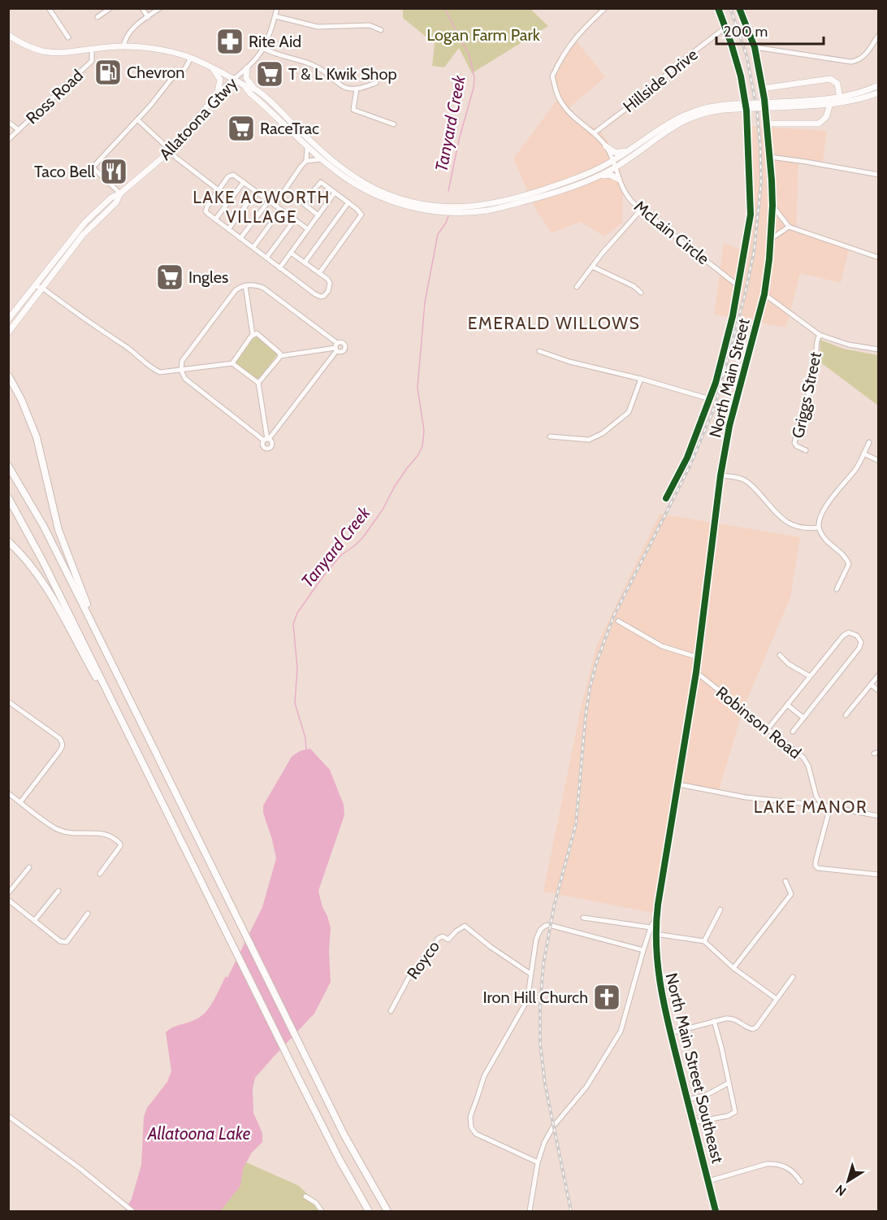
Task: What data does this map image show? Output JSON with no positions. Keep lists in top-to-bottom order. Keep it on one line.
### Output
{"streets":{"main road":["Allatoona Gtwy","North Main Street"],"street":["Hillside Drive","Ross Road","McLain Circle","Griggs Street","Robinson Road","Royco","North Main Street Southeast"]},"crossings":[["Hillside Drive","McLain Circle"],["North Main Street","Robinson Road"],["North Main Street","North Main Street Southeast"]],"districts":["LAKE ACWORTH VILLAGE","EMERALD WILLOWS","LAKE MANOR"],"water":["Tanyard Creek","Allatoona Lake"],"parks":["Logan Farm Park"],"places":{"pharmacy":["Rite Aid"],"fuel station":["Chevron"],"supermarket":["T & L Kwik Shop","RaceTrac","Ingles"],"restaurant":["Taco Bell"],"church":["Iron Hill Church"]},"scale_bar":"200 m","north":"bottom left"}
